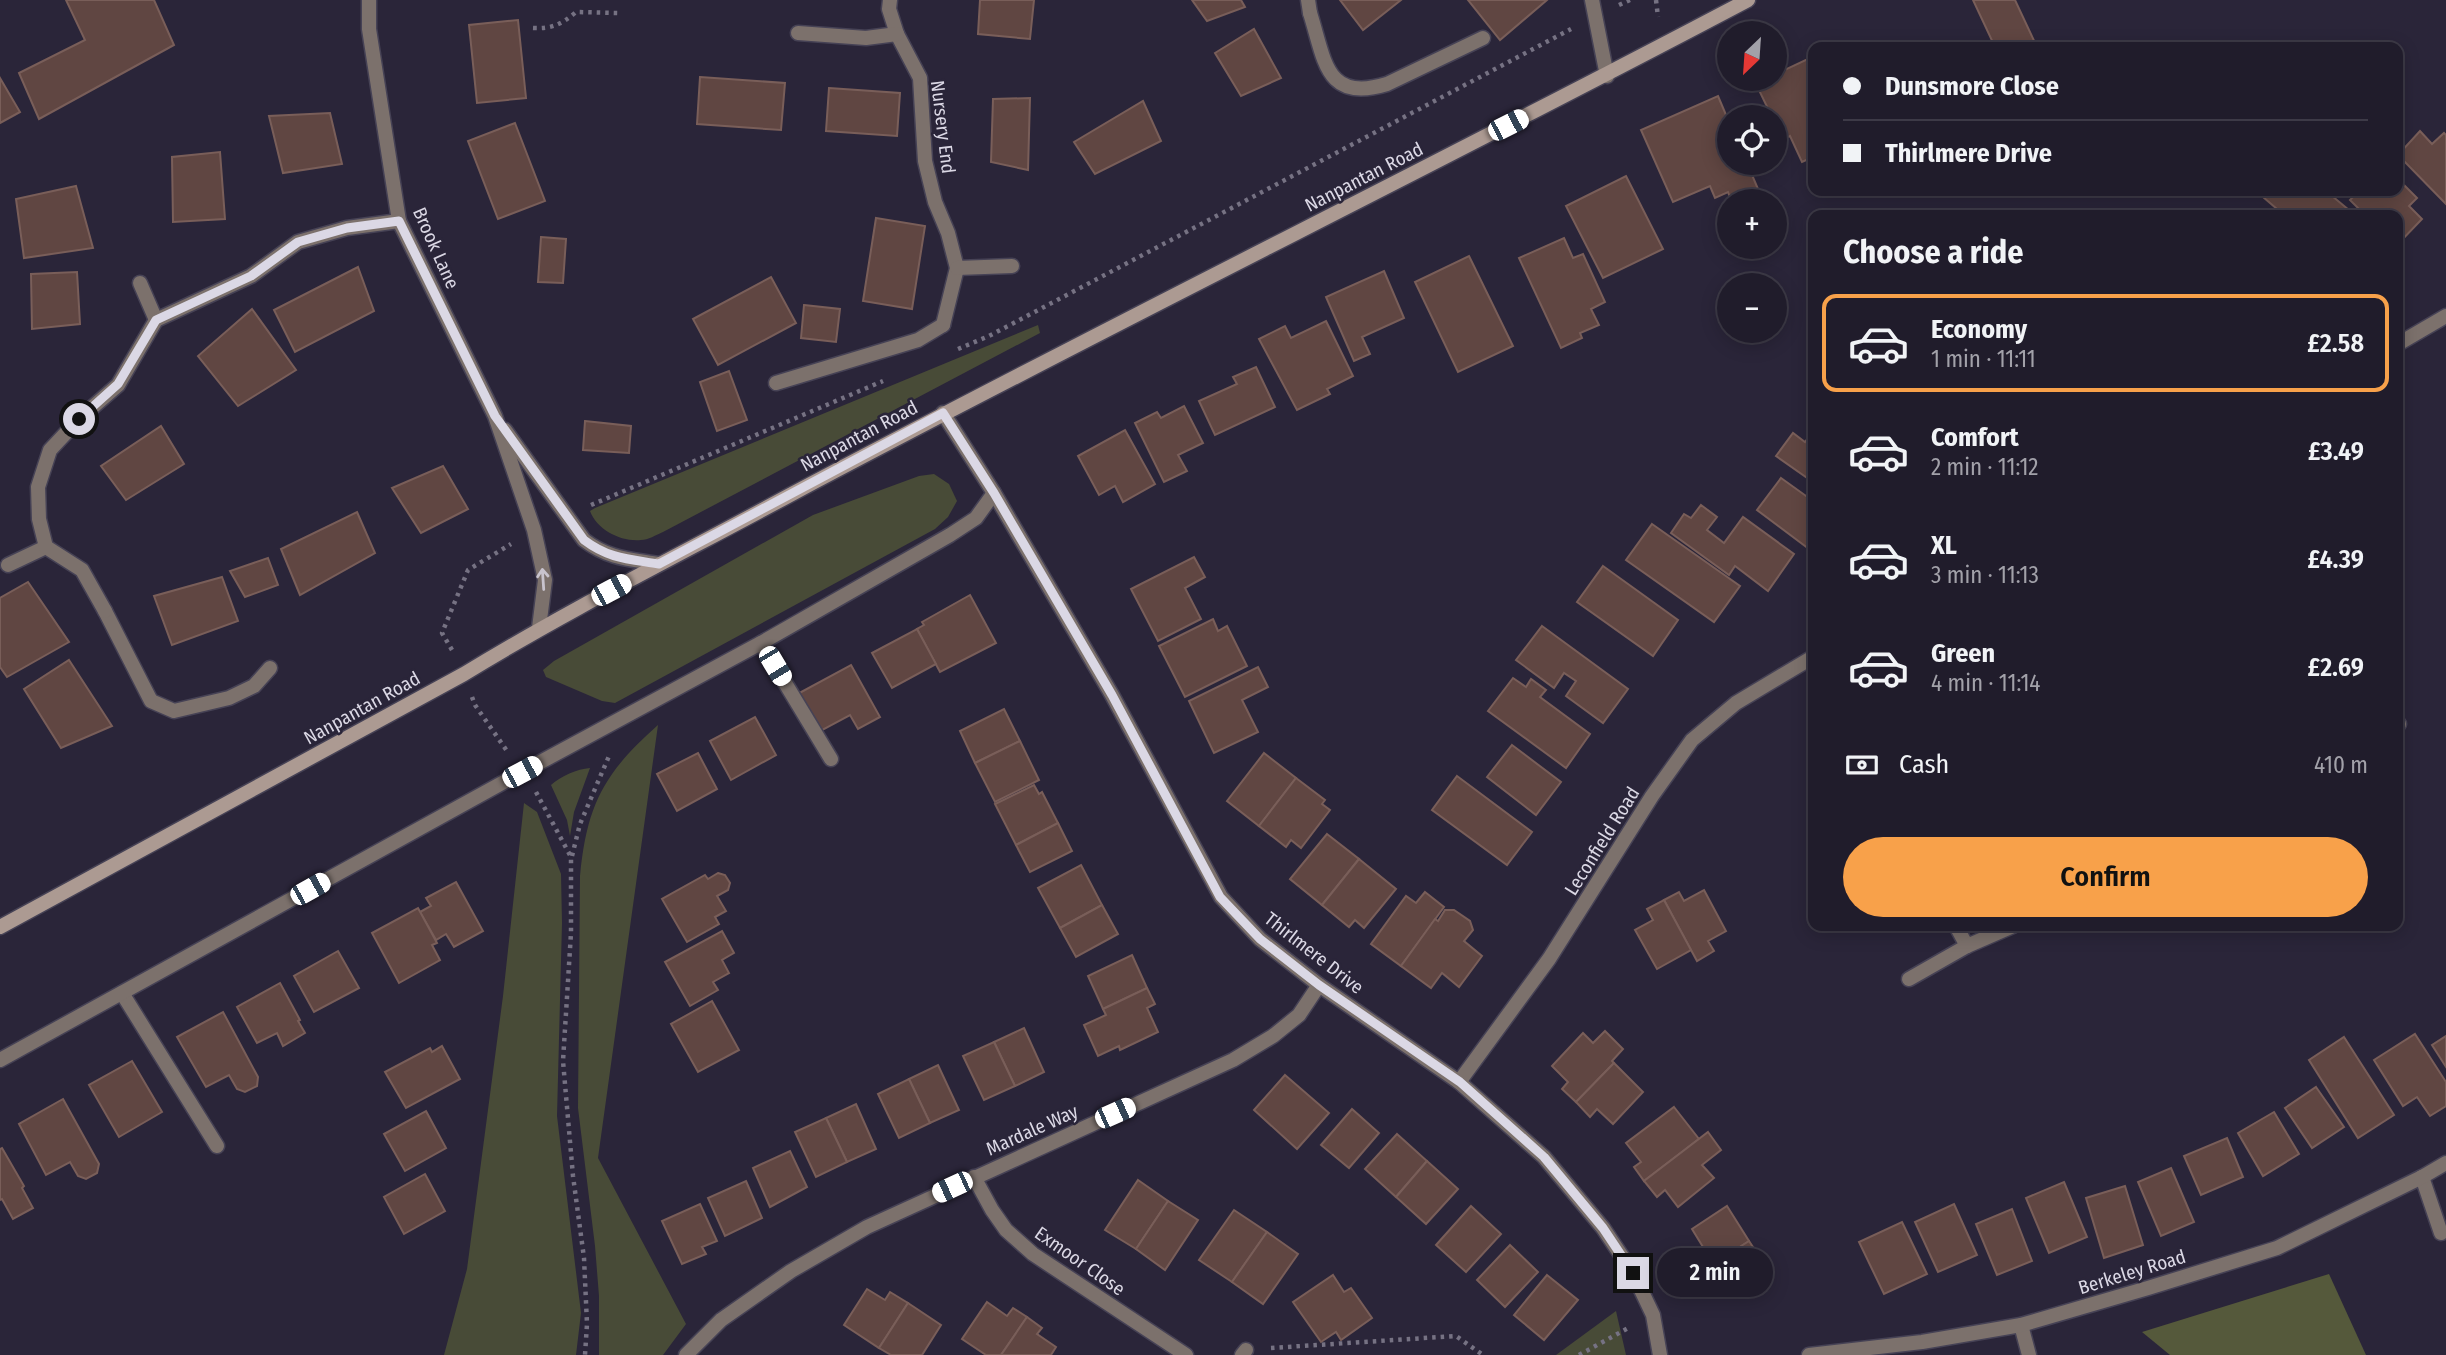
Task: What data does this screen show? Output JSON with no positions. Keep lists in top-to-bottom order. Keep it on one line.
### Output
{"streets":{"street":["Nursery End","Nanpantan Road","Brook Lane","Leconfield Road","Thirlmere Drive","Mardale Way","Exmoor Close","Berkeley Road"]},"crossings":[["Nanpantan Road","Brook Lane"],["Nanpantan Road","Thirlmere Drive"],["Leconfield Road","Thirlmere Drive"],["Thirlmere Drive","Mardale Way"],["Mardale Way","Exmoor Close"]],"north":"bottom left","page":{"map_buttons":["+","−"],"banner":["Dunsmore Close","Thirlmere Drive"],"heading":"Choose a ride","list":[{"name":"Economy","note":"1 min · 11:11","value":"£2.58"},{"name":"Comfort","note":"2 min · 11:12","value":"£3.49"},{"name":"XL","note":"3 min · 11:13","value":"£4.39"},{"name":"Green","note":"4 min · 11:14","value":"£2.69"}],"pay":["Cash","410 m"],"buttons":"Confirm","bubble":"2 min"}}
